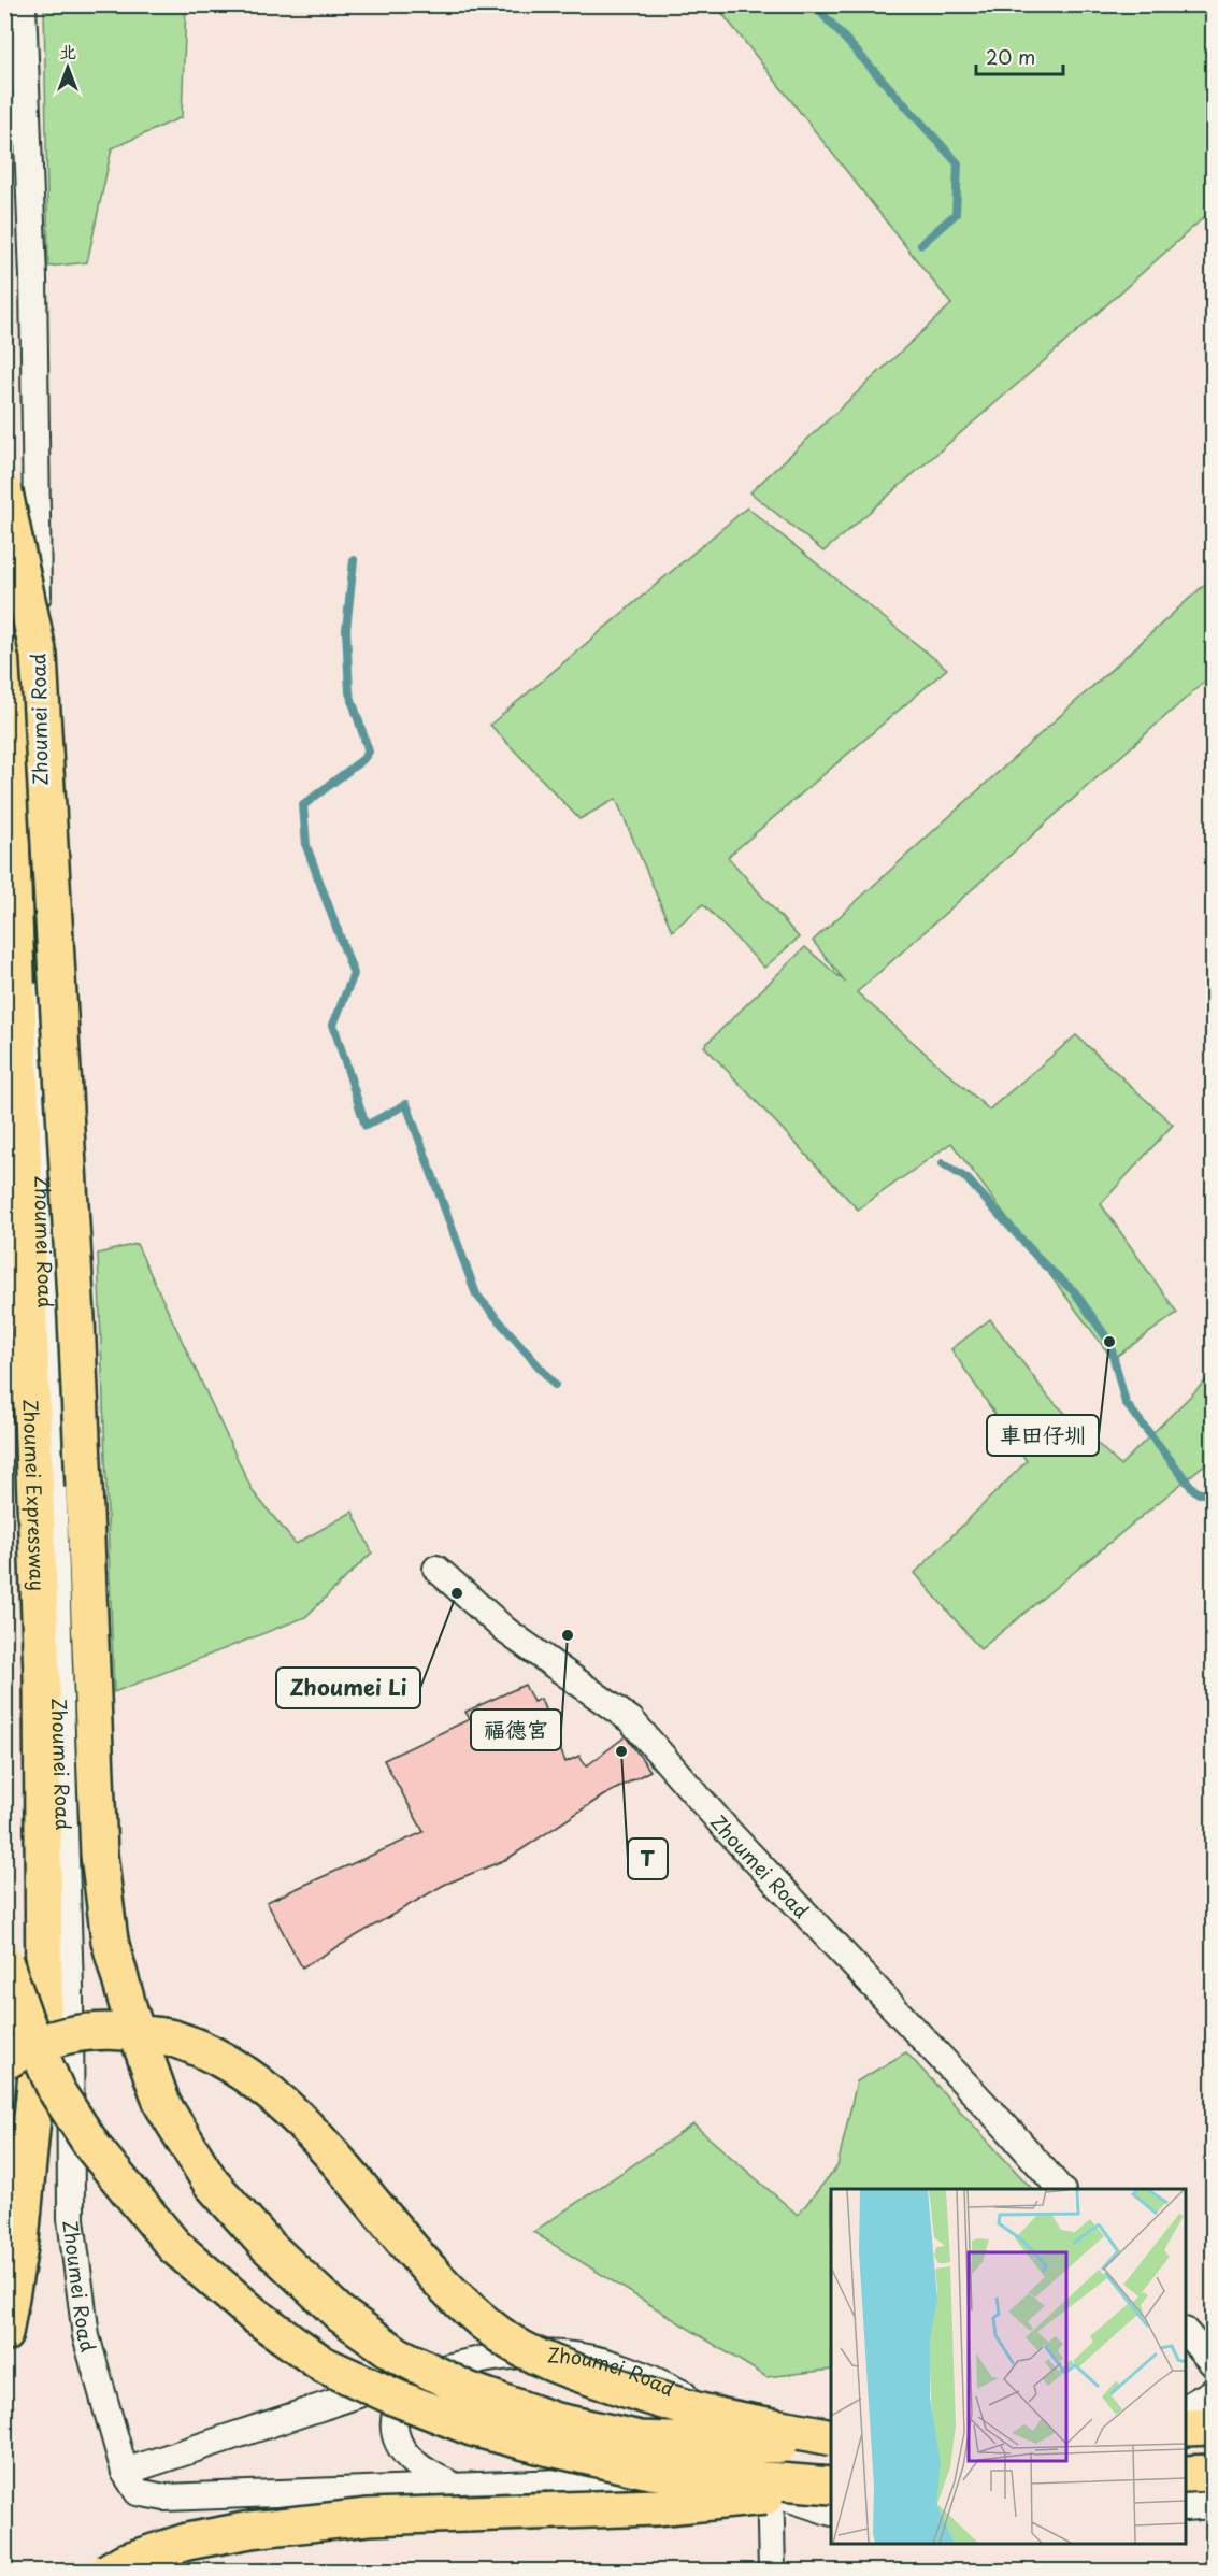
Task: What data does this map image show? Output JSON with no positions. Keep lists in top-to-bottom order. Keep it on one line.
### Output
{"streets":{"highway":["Zhoumei Expressway"],"street":["Zhoumei Road"]},"places":["車田仔圳","Zhoumei Li","福德宮","T"],"scale_bar":"20 m","north":"top"}
